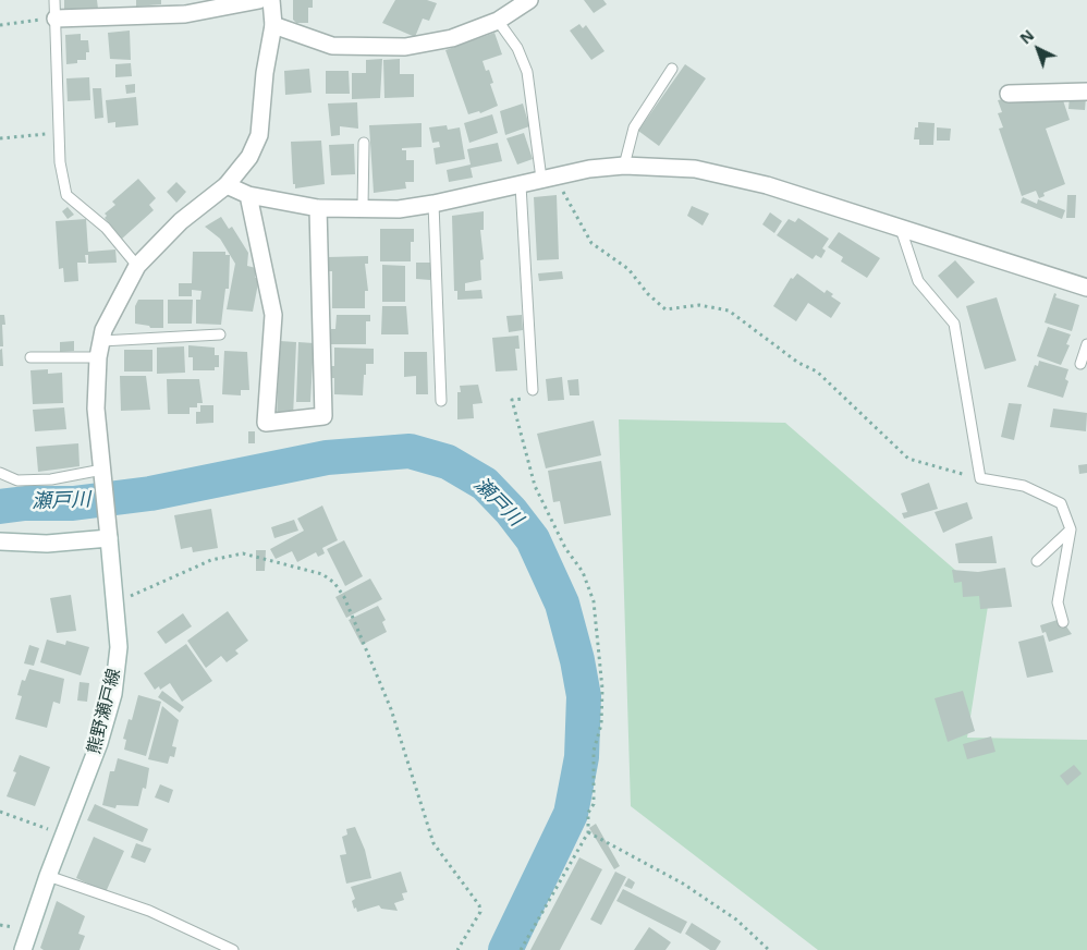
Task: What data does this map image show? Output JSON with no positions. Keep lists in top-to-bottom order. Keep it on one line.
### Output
{"streets":{"street":["熊野瀬戸線"]},"water":["瀬戸川"],"north":"top left"}
